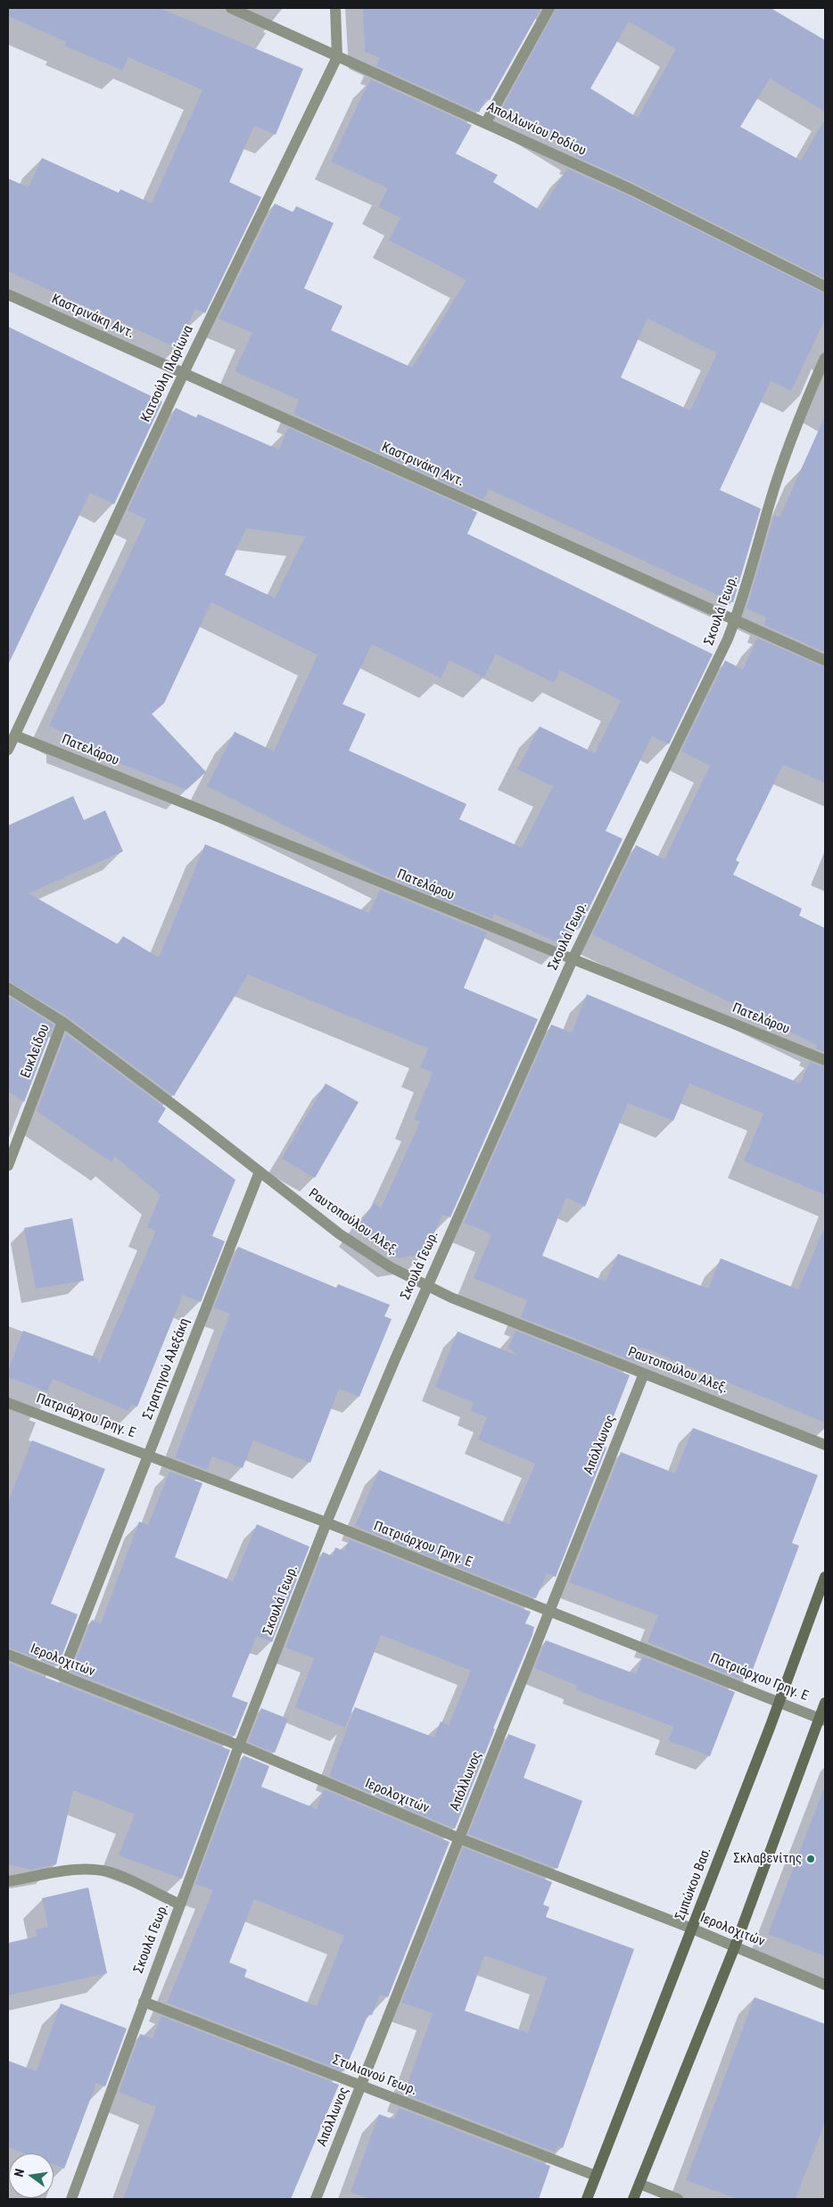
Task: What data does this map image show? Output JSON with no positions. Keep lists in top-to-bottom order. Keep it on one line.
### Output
{"streets":{"main road":["Σμπώκου Βασ."],"street":["Απολλωνίου Ροδίου","Καστρινάκη Αντ.","Κατσούλη Ιλαρίωνα","Σκουλά Γεωρ.","Πατελάρου","Ευκλείδου","Ραυτοπούλου Αλεξ.","Στρατηγού Αλεξάκη","Πατριάρχου Γρηγ. Ε","Απόλλωνος","Ιερολοχιτών","Στυλιανού Γεωρ."]},"crossings":[["Απολλωνίου Ροδίου","Κατσούλη Ιλαρίωνα"],["Καστρινάκη Αντ.","Κατσούλη Ιλαρίωνα"],["Καστρινάκη Αντ.","Σκουλά Γεωρ."],["Κατσούλη Ιλαρίωνα","Πατελάρου"],["Σκουλά Γεωρ.","Πατελάρου"],["Σκουλά Γεωρ.","Ραυτοπούλου Αλεξ."],["Σκουλά Γεωρ.","Πατριάρχου Γρηγ. Ε"],["Σκουλά Γεωρ.","Ιερολοχιτών"],["Σκουλά Γεωρ.","Στυλιανού Γεωρ."],["Ευκλείδου","Ραυτοπούλου Αλεξ."],["Ραυτοπούλου Αλεξ.","Στρατηγού Αλεξάκη"],["Ραυτοπούλου Αλεξ.","Απόλλωνος"],["Στρατηγού Αλεξάκη","Πατριάρχου Γρηγ. Ε"],["Στρατηγού Αλεξάκη","Ιερολοχιτών"],["Πατριάρχου Γρηγ. Ε","Απόλλωνος"],["Πατριάρχου Γρηγ. Ε","Σμπώκου Βασ."],["Απόλλωνος","Ιερολοχιτών"],["Απόλλωνος","Στυλιανού Γεωρ."],["Ιερολοχιτών","Σμπώκου Βασ."],["Σμπώκου Βασ.","Στυλιανού Γεωρ."]],"places":["Σκλαβενίτης"],"north":"left"}
